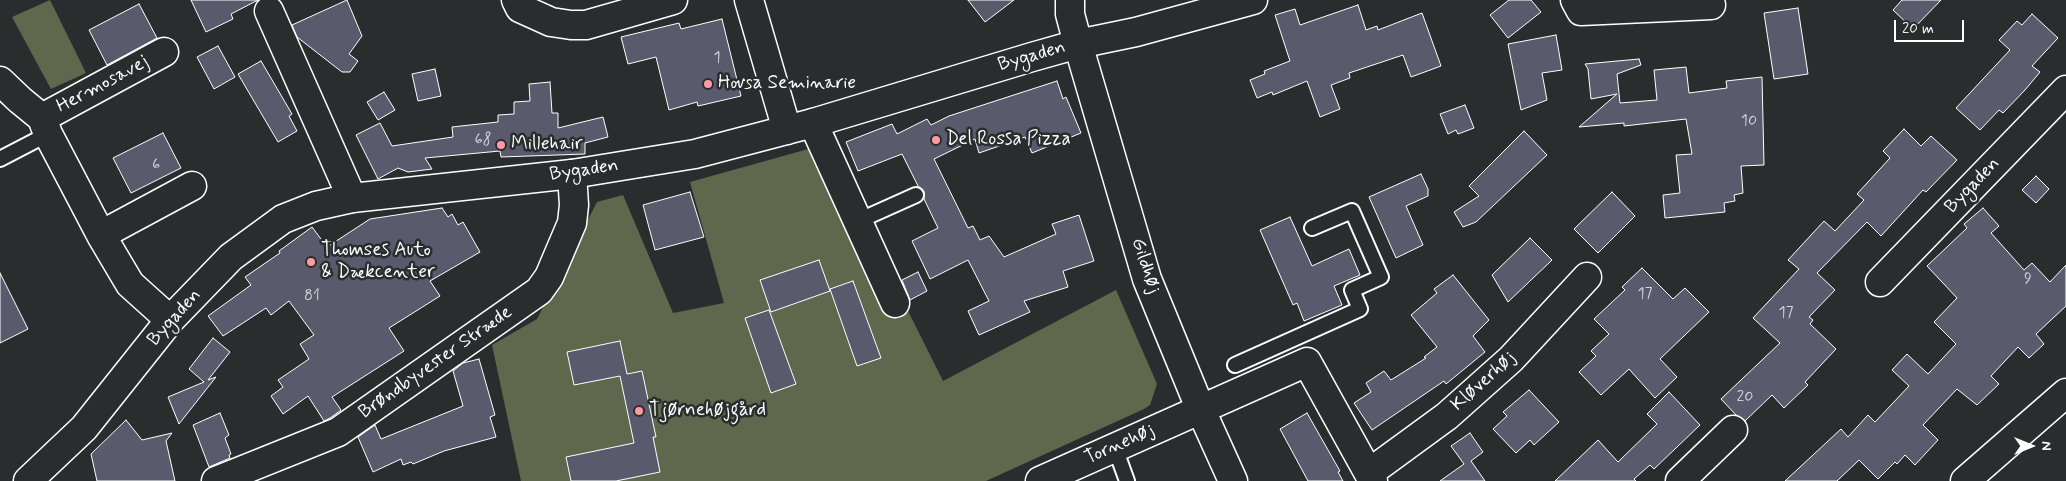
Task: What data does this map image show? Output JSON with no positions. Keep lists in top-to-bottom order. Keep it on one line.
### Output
{"streets":{"street":["Bygaden","Hermosavej","Gildhøj","Brøndbyvester Stræde","Kløverhøj","Tornehøj"]},"crossings":[["Bygaden","Hermosavej"],["Bygaden","Gildhøj"],["Bygaden","Brøndbyvester Stræde"],["Gildhøj","Tornehøj"]],"places":["Hovsa Seminarie","Del Rossa Pizza","Millehair","Thomses Auto & Dækcenter","Tjørnehøjgård"],"house_numbers":["1","10","68","6","9","17","81","17","20"],"scale_bar":"20 m","north":"right"}
